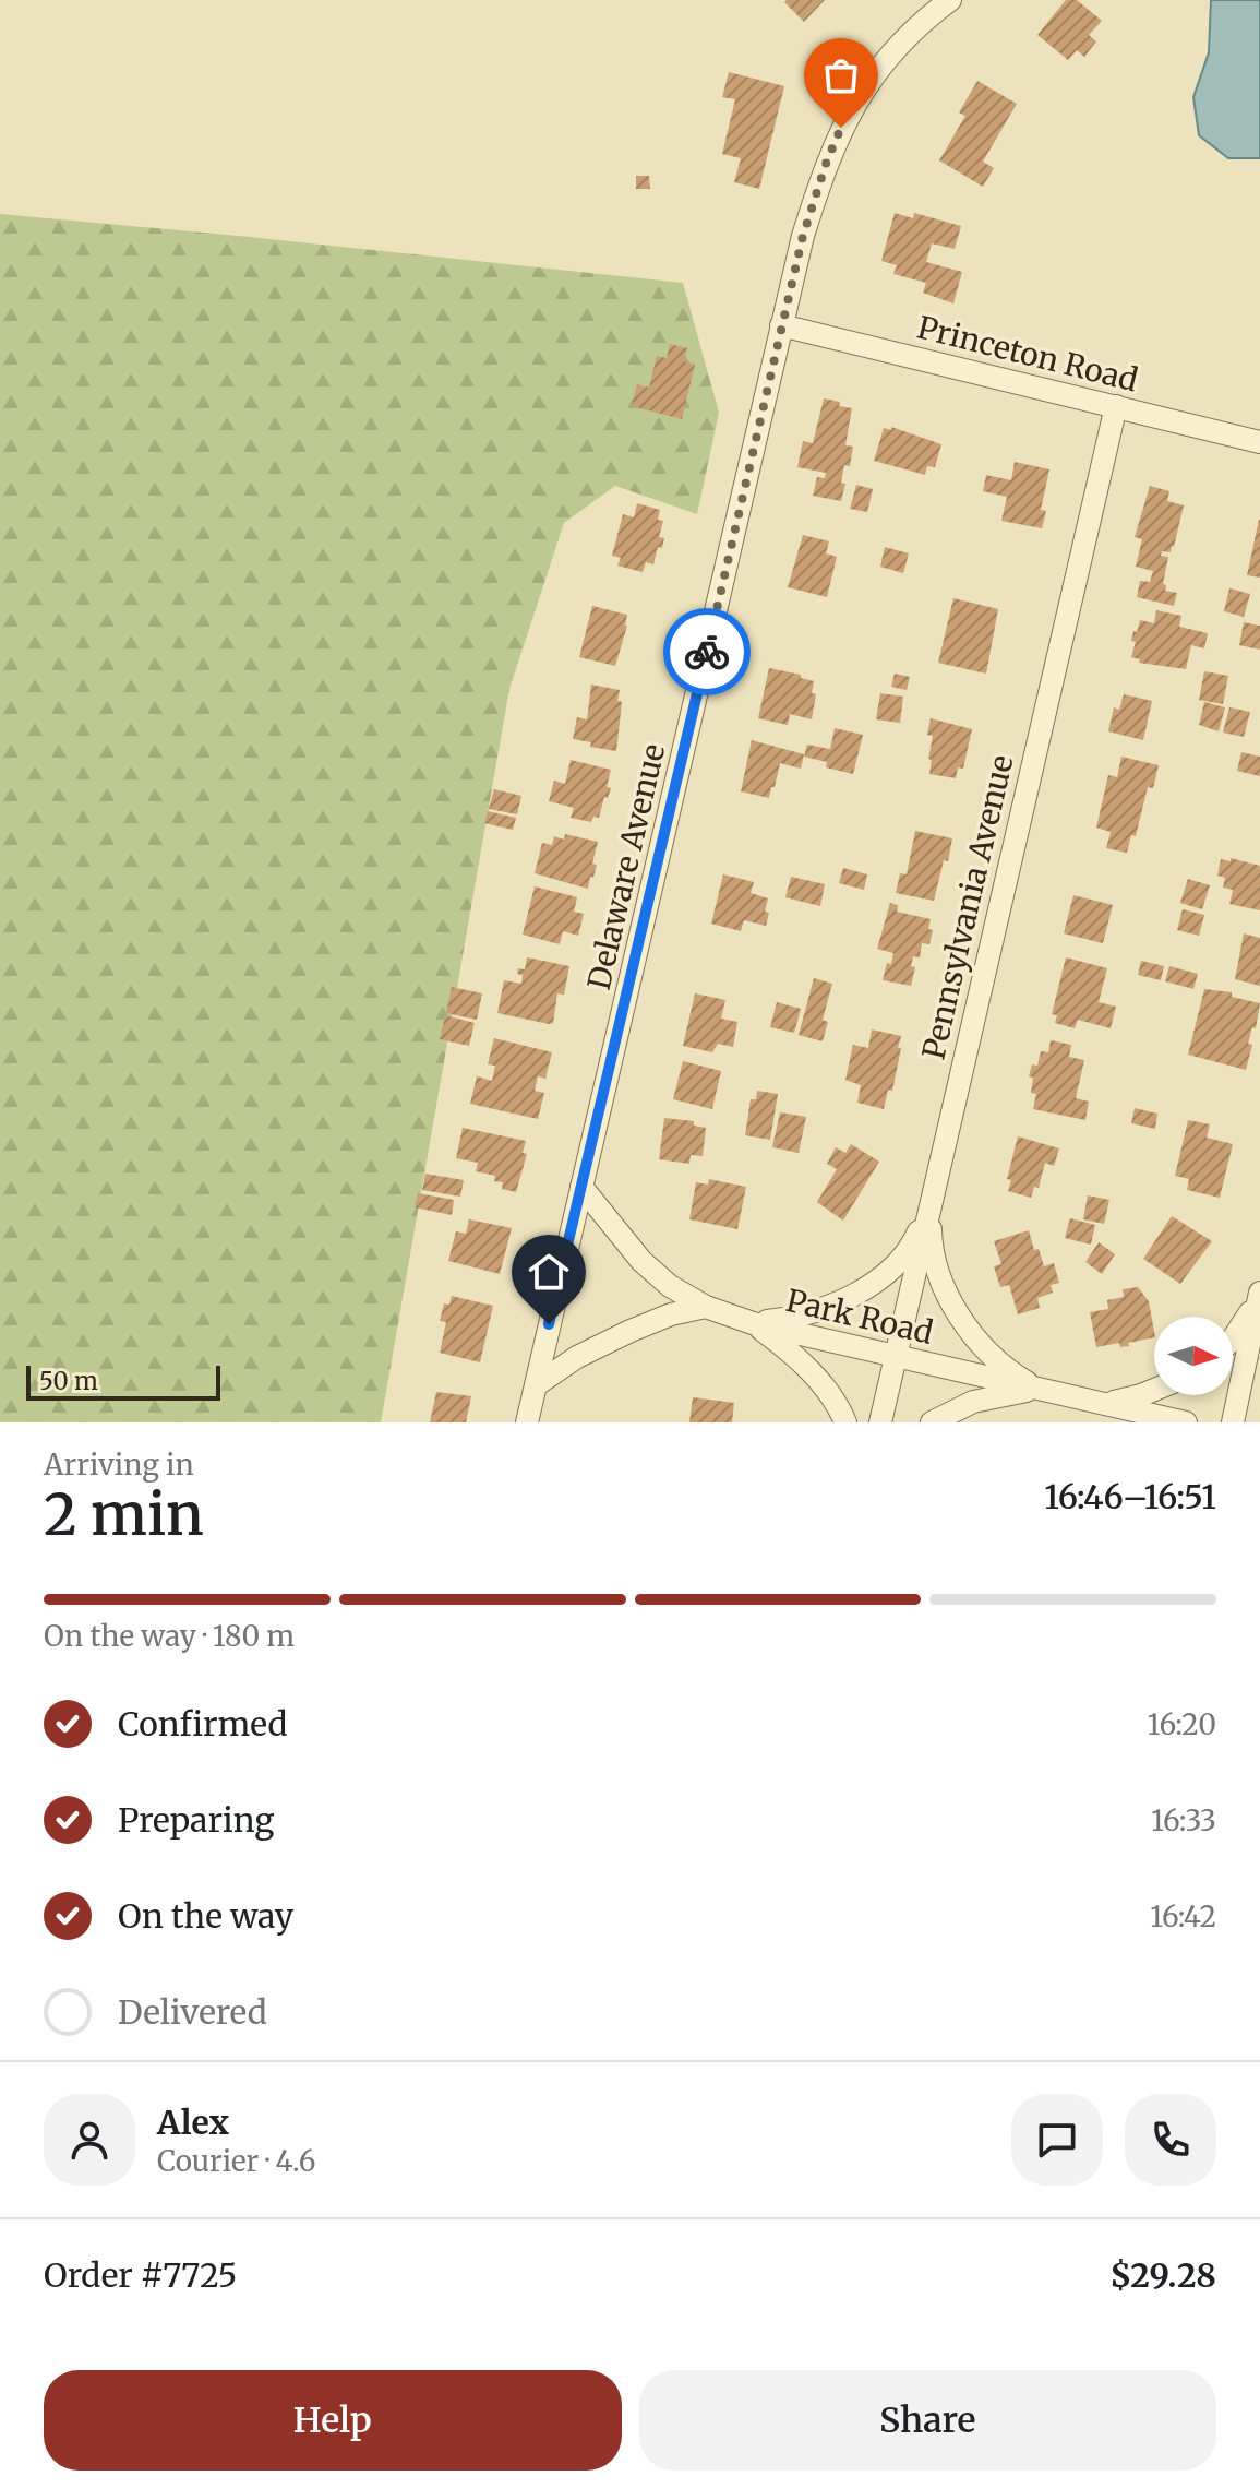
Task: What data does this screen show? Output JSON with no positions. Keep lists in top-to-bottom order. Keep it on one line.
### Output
{"streets":{"street":["Princeton Road","Delaware Avenue","Pennsylvania Avenue","Park Road"]},"crossings":[["Princeton Road","Delaware Avenue"],["Princeton Road","Pennsylvania Avenue"],["Delaware Avenue","Park Road"],["Pennsylvania Avenue","Park Road"]],"scale_bar":"50 m","north":"right","page":{"scale":"50 m","heading":["2 min","Arriving in","16:46–16:51"],"panel":["Alex","Courier · 4.6","Order #7725","$29.28"],"bar":"On the way · 180 m","list":[["Confirmed","16:20"],["Preparing","16:33"],["On the way","16:42"],"Delivered"],"buttons":["Help","Share"]}}
